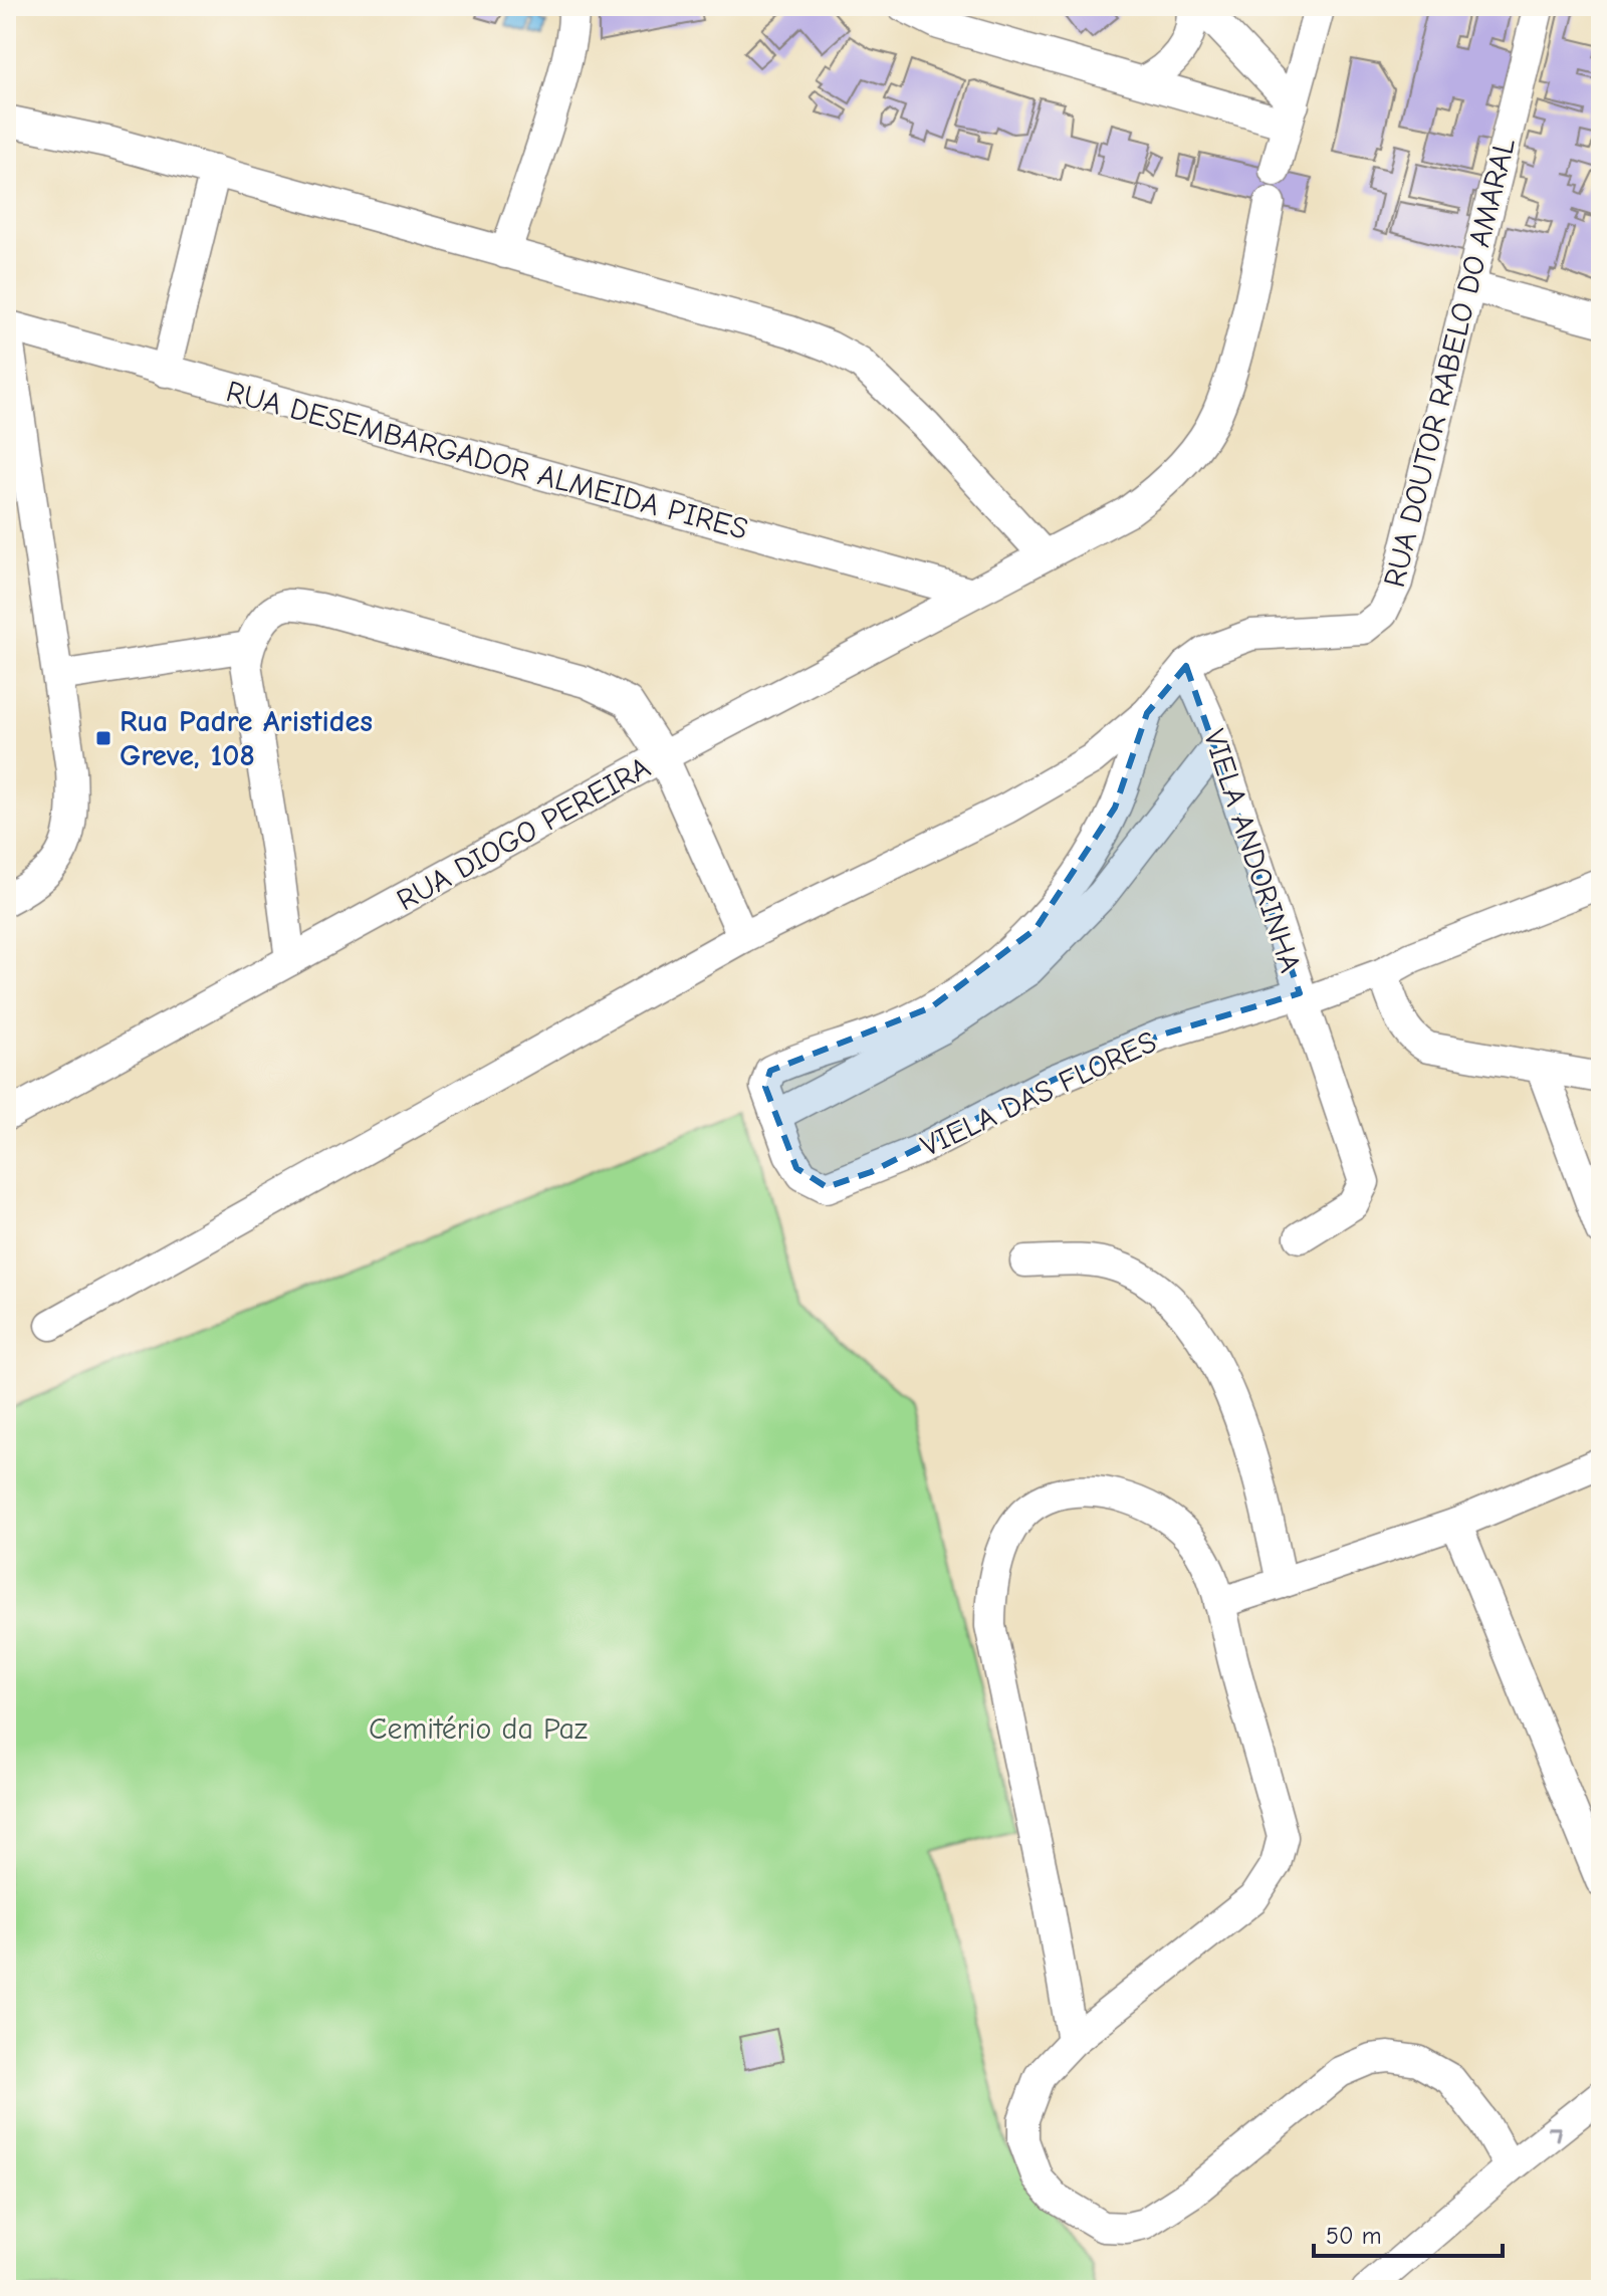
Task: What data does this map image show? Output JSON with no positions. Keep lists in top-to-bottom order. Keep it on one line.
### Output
{"streets":{"street":["RUA DOUTOR RABELO DO AMARAL","RUA DESEMBARGADOR ALMEIDA PIRES","RUA DIOGO PEREIRA","VIELA ANDORINHA","VIELA DAS FLORES"]},"crossings":[["RUA DOUTOR RABELO DO AMARAL","VIELA ANDORINHA"],["RUA DESEMBARGADOR ALMEIDA PIRES","RUA DIOGO PEREIRA"],["VIELA ANDORINHA","VIELA DAS FLORES"]],"parks":["Cemitério da Paz"],"places":{"transit":["Rua Padre Aristides Greve, 108"]},"scale_bar":"50 m"}
